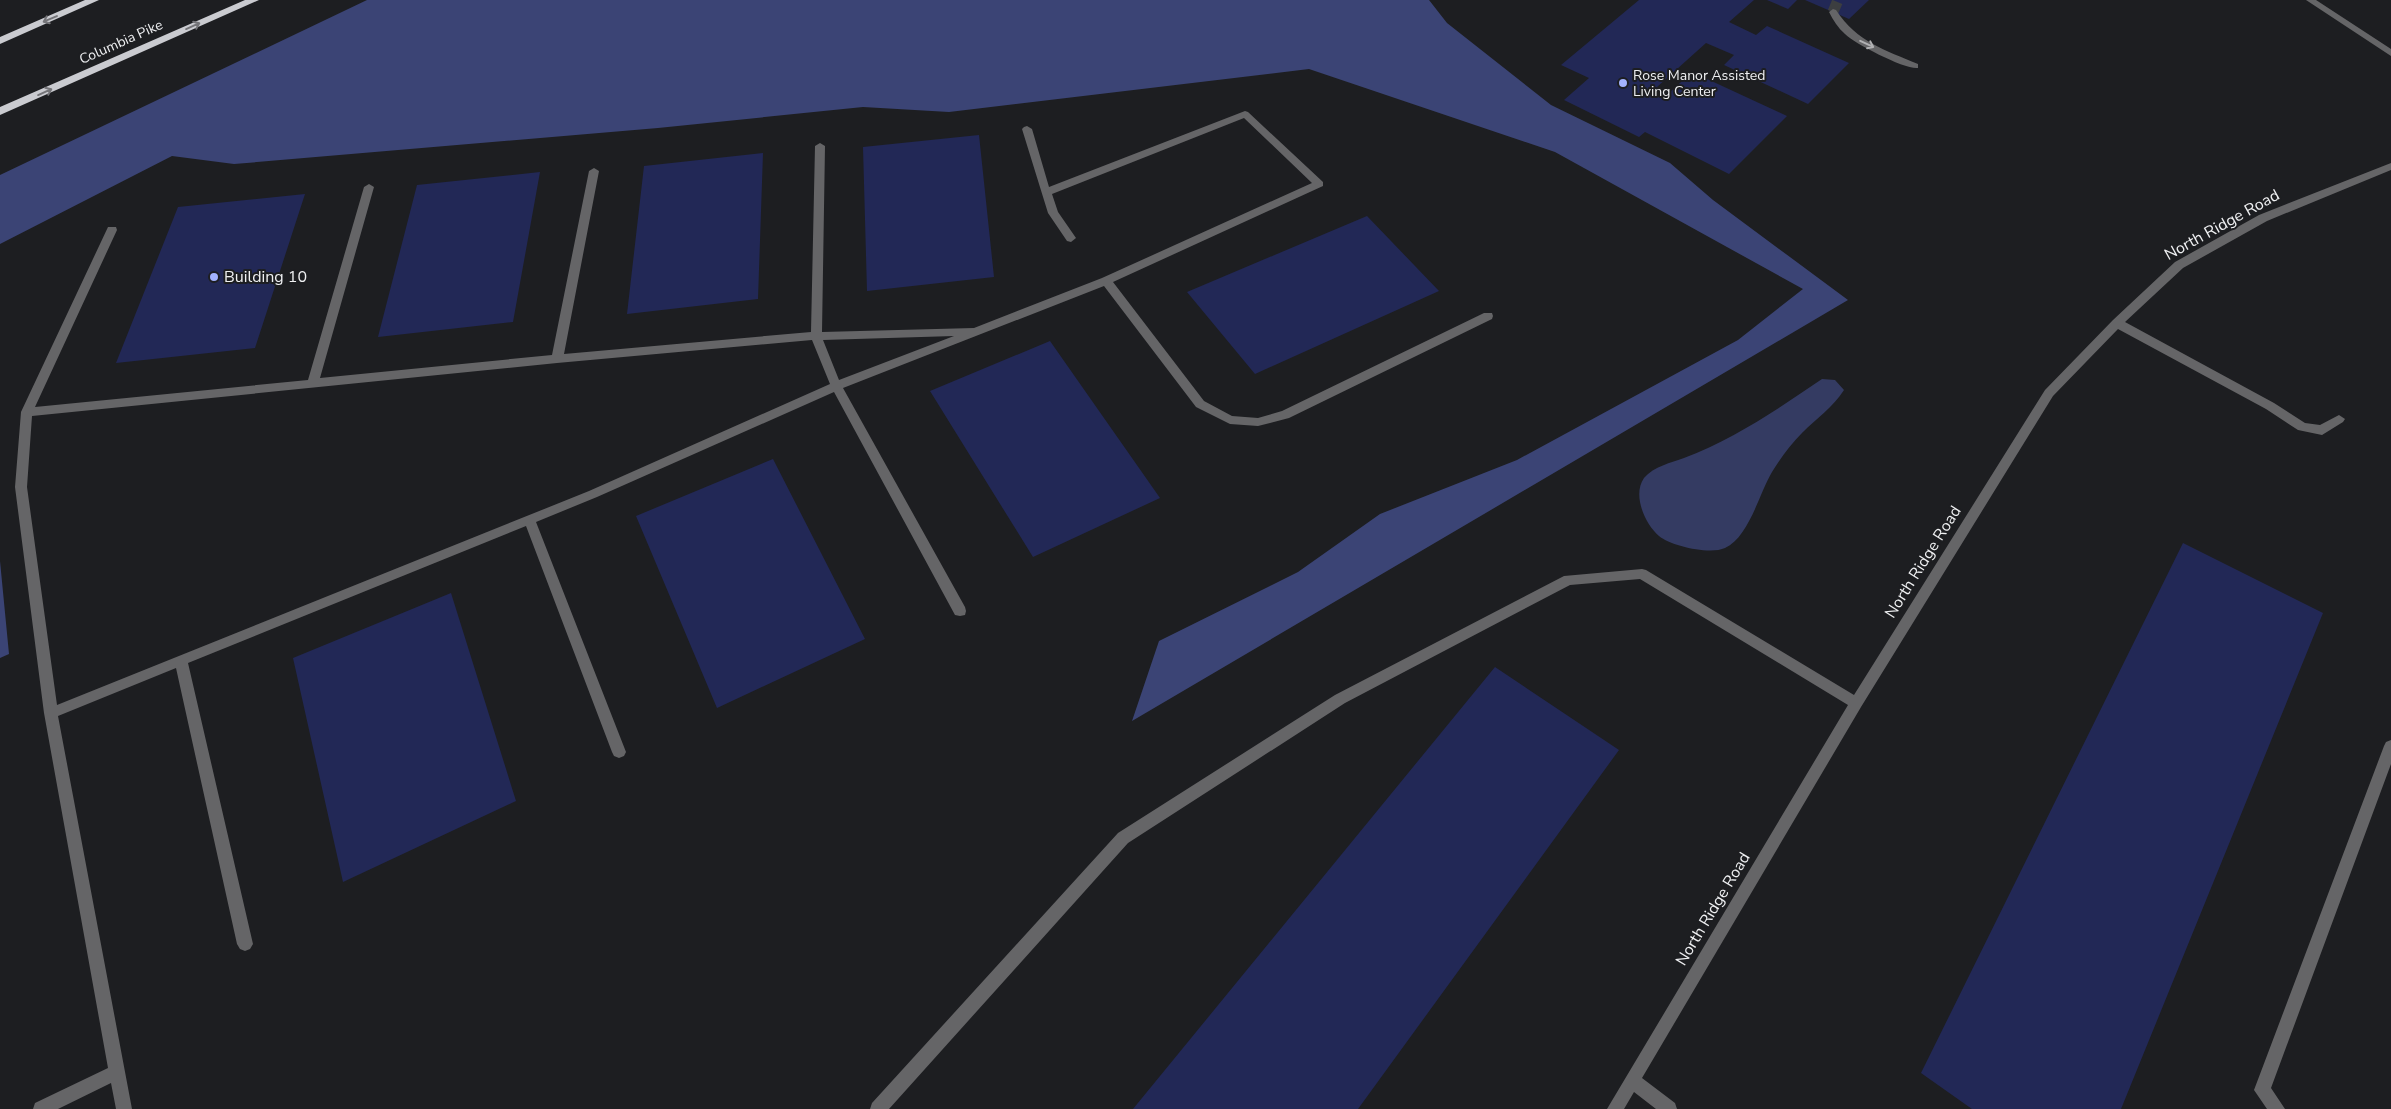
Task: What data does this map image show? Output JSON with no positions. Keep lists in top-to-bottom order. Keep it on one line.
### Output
{"streets":{"highway":["Columbia Pike"],"street":["North Ridge Road"]},"places":["Rose Manor Assisted Living Center","Building 10"]}
